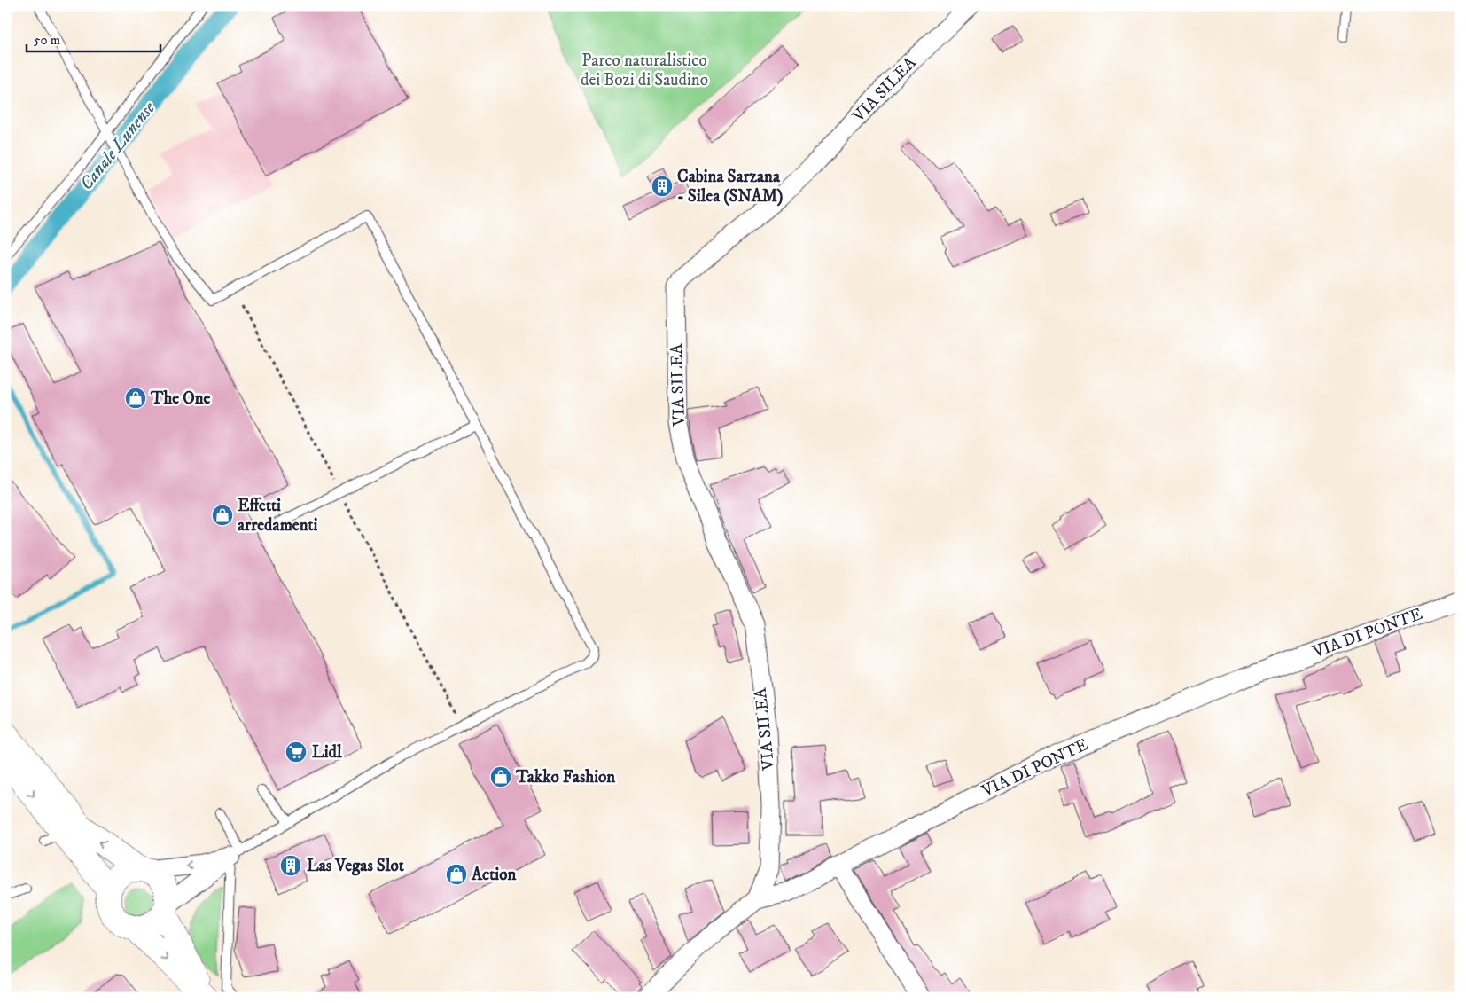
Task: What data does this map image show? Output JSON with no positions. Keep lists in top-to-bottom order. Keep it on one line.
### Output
{"streets":{"street":["VIA SILEA","VIA DI PONTE"]},"crossings":[["VIA SILEA","VIA DI PONTE"]],"water":["Canale Lunense"],"parks":["Parco naturalistico dei Bozi di Saudino"],"places":{"building":["Cabina Sarzana - Silea (SNAM)","Las Vegas Slot"],"shop":["The One","Effetti arredamenti","Takko Fashion","Action"],"supermarket":["Lidl"]},"scale_bar":"50 m"}
